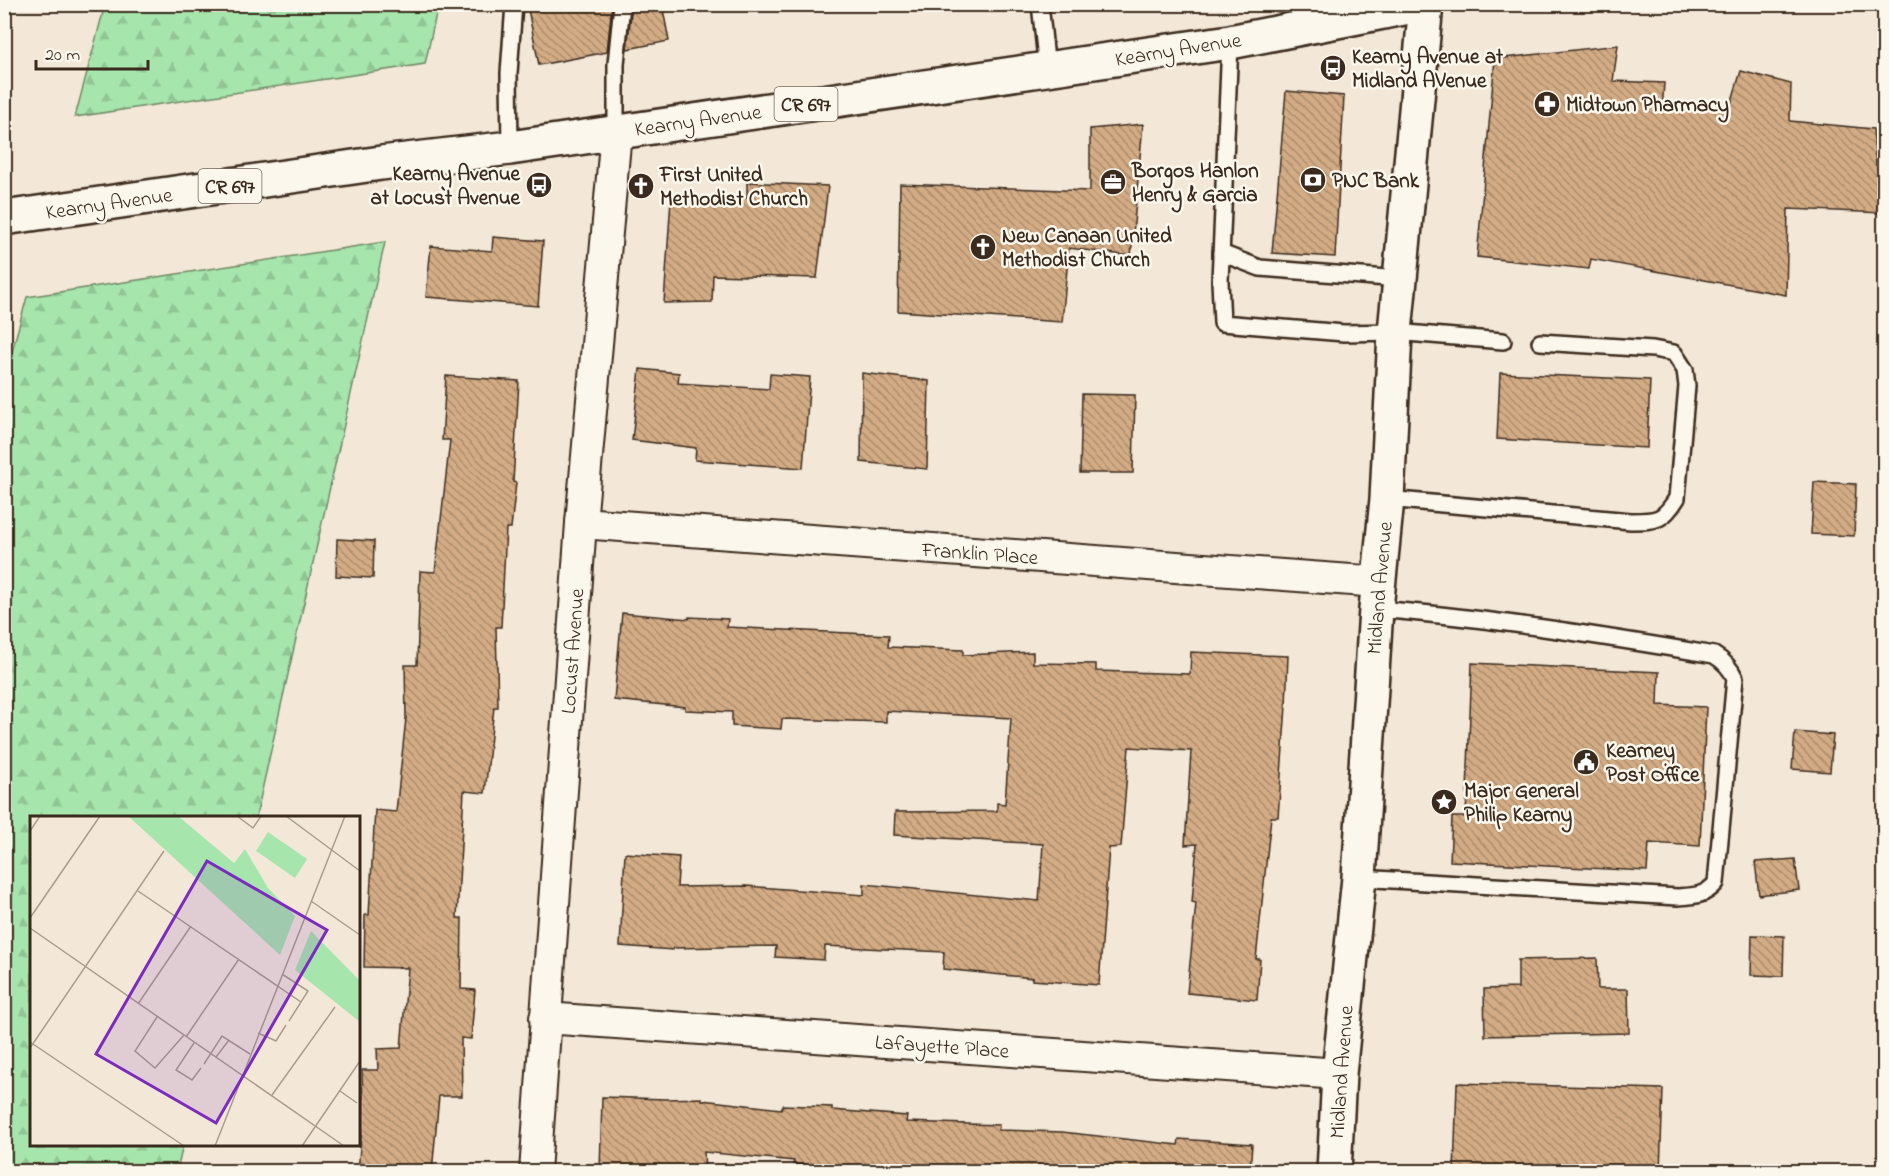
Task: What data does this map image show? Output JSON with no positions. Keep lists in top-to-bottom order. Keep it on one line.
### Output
{"streets":{"main road":["Kearny Avenue","CR 697","Midland Avenue"],"street":["Franklin Place","Locust Avenue","Lafayette Place"]},"crossings":[["Kearny Avenue","Midland Avenue"],["Kearny Avenue","Locust Avenue"],["Franklin Place","Midland Avenue"],["Franklin Place","Locust Avenue"],["Midland Avenue","Lafayette Place"],["Locust Avenue","Lafayette Place"]],"places":{"bus stop":["Kearny Avenue at Midland AVenue","Kearny Avenue at Locust Avenue"],"pharmacy":["Midtown Pharmacy"],"bank":["PNC Bank"],"office":["Borgos Hanlon Henry & Garcia"],"church":["First United Methodist Church","New Canaan United Methodist Church"],"public building":["Kearney Post Office"],"place":["Major General Philip Kearny"]},"scale_bar":"20 m"}
